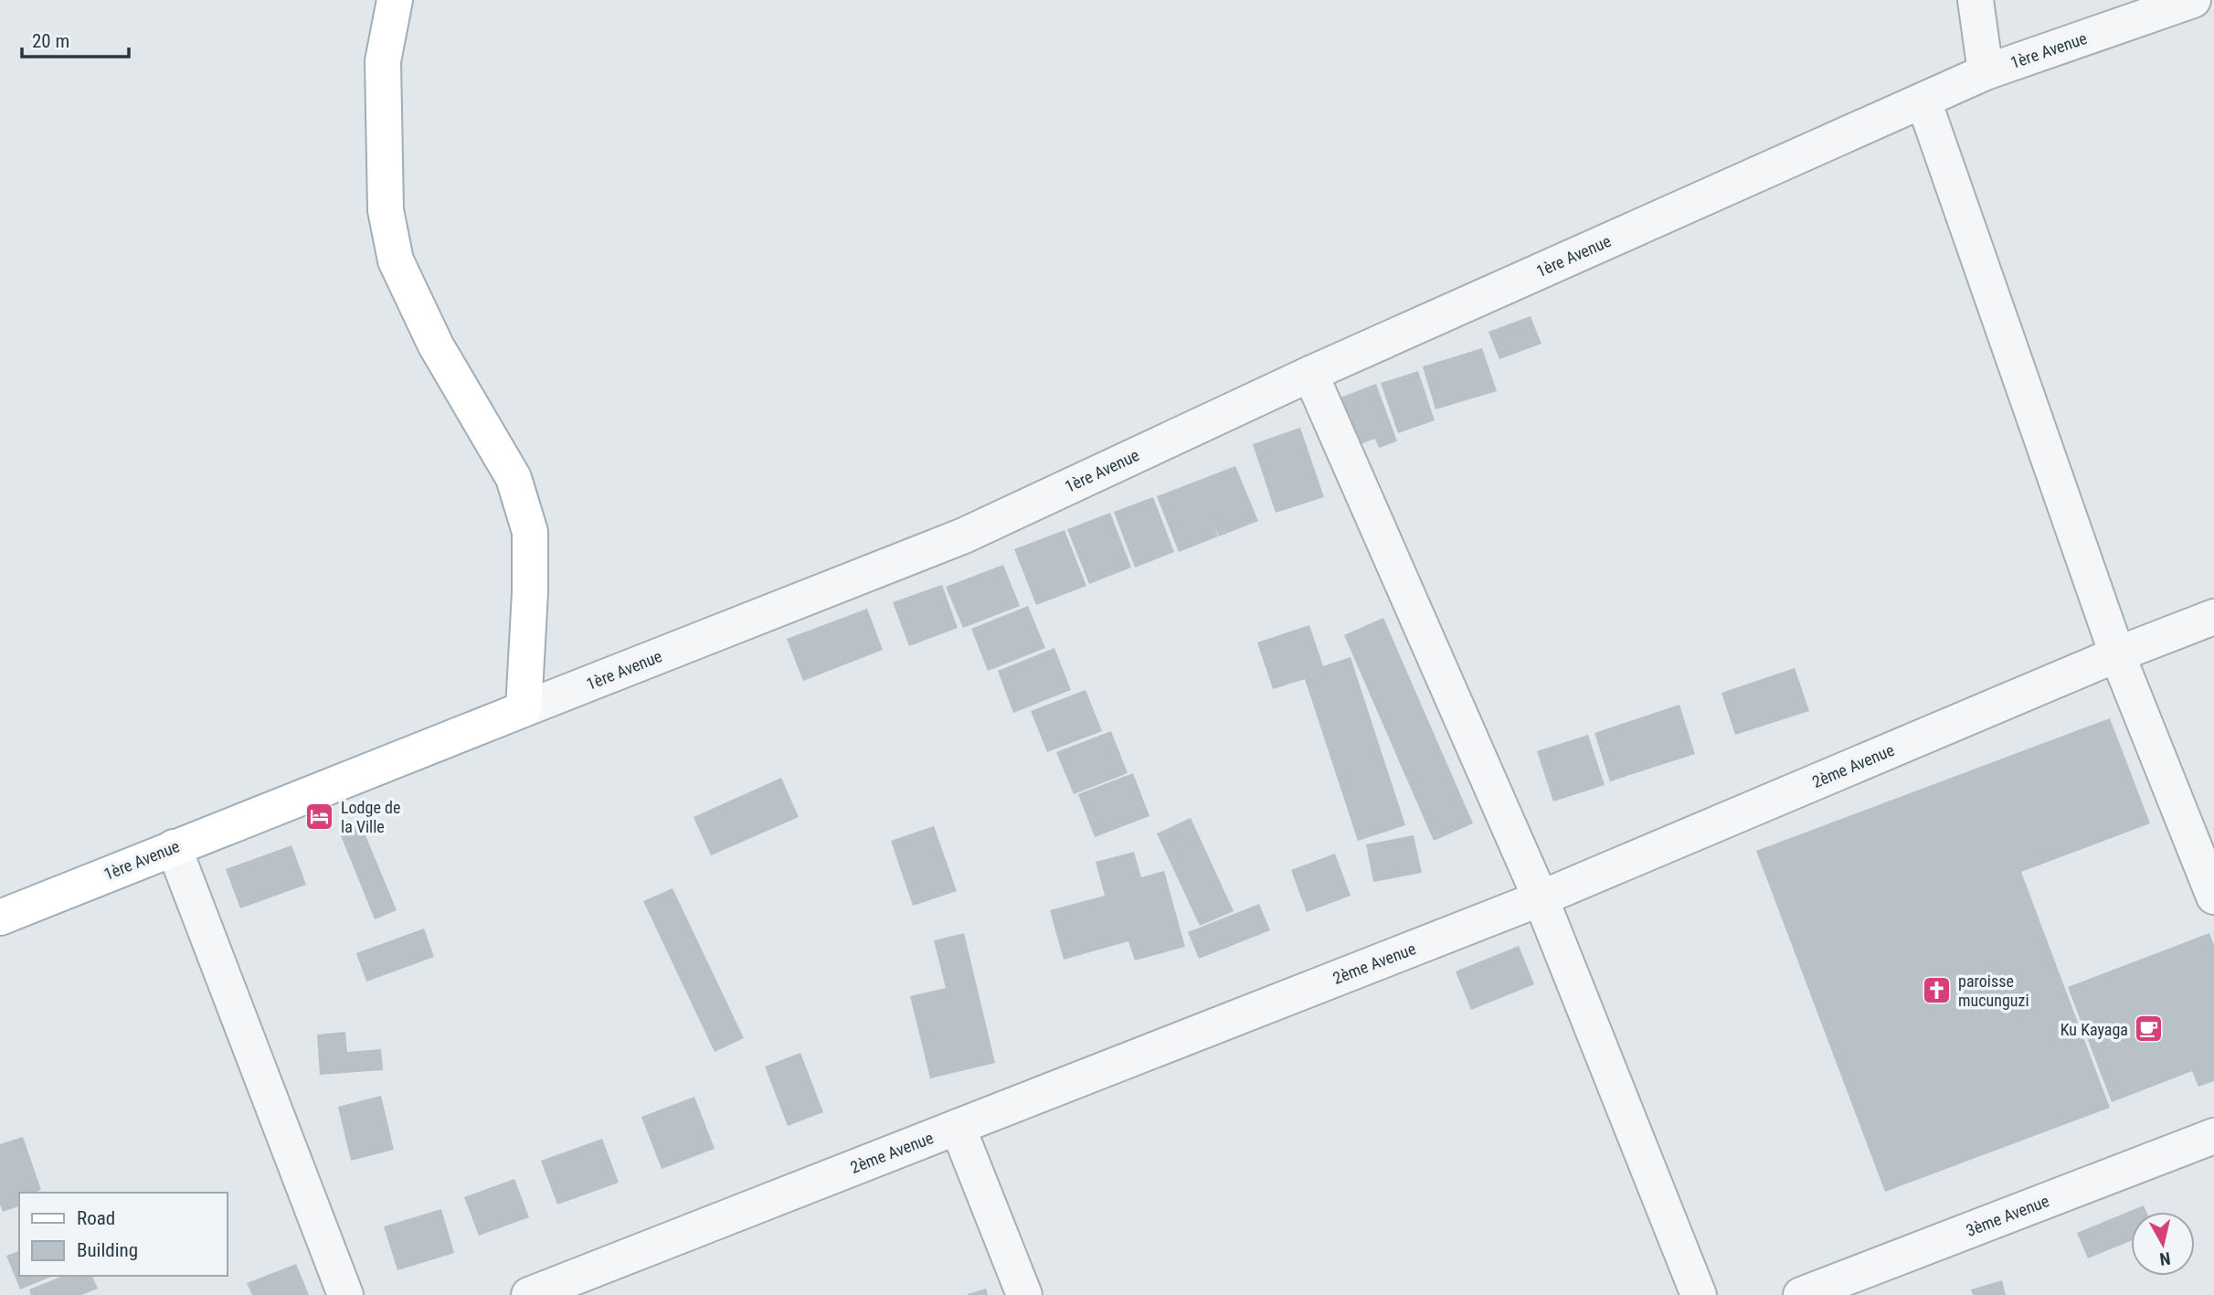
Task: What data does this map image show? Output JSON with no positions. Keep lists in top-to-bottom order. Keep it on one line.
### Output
{"streets":{"main road":["1ère Avenue"],"street":["2ème Avenue","3ème Avenue"]},"places":{"hotel":["Lodge de la Ville"],"church":["paroisse mucunguzi"],"cafe":["Ku Kayaga"]},"legend":["Road","Building"],"scale_bar":"20 m","north":"bottom"}
